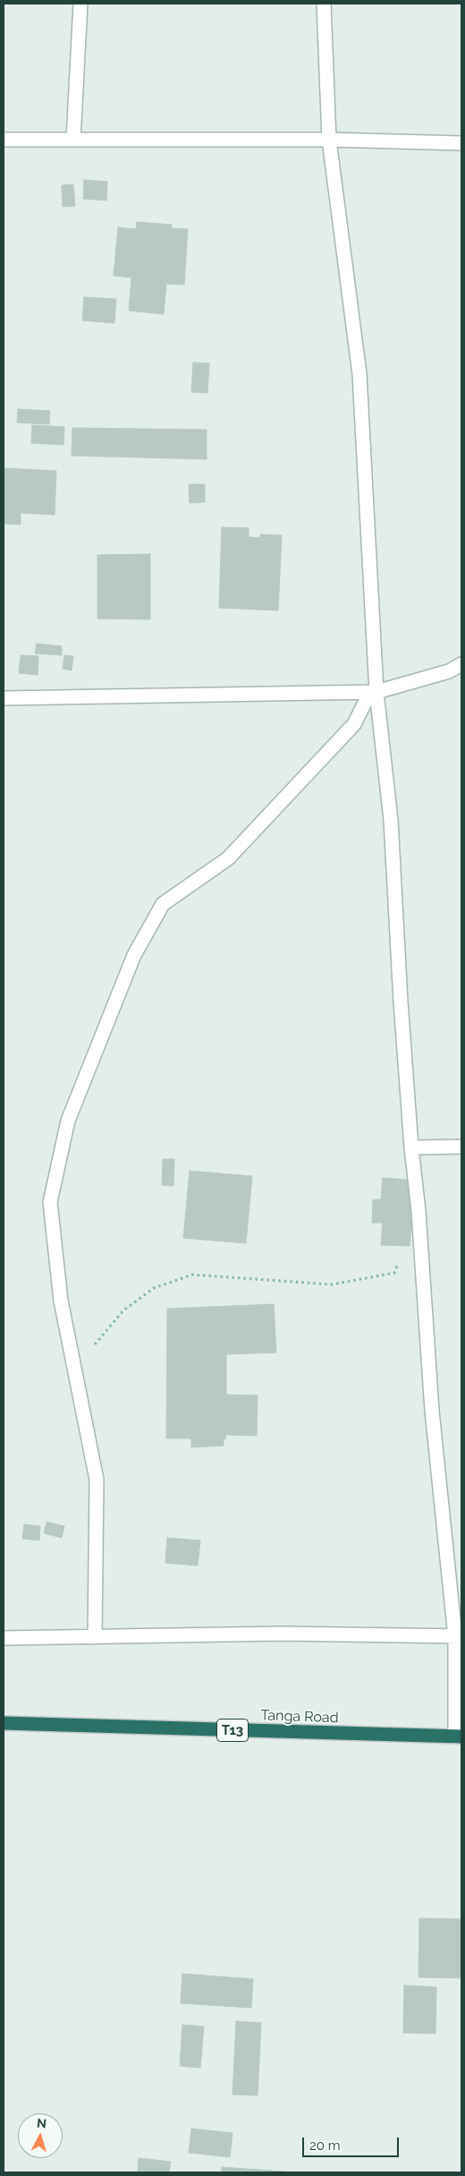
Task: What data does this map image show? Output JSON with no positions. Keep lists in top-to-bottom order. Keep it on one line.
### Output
{"streets":{"highway":["Tanga Road","T13"]},"scale_bar":"20 m","north":"top"}
